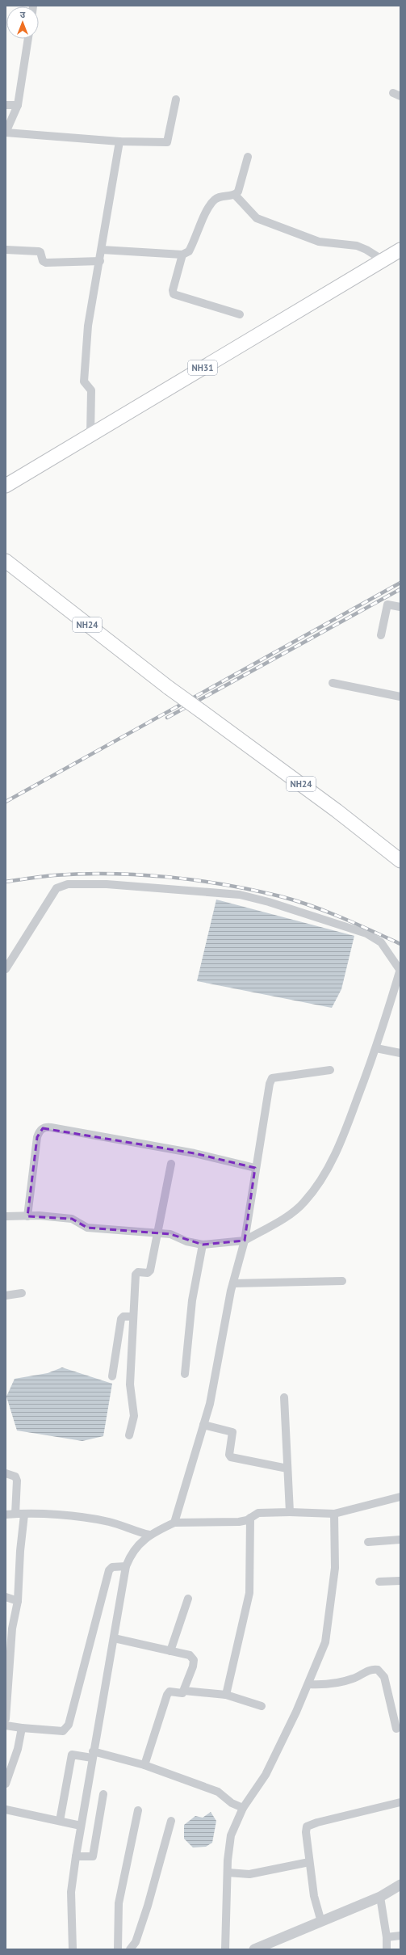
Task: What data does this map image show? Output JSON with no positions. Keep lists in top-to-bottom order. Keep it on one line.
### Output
{"streets":{"highway":["NH31","NH24"]},"north":"top"}
